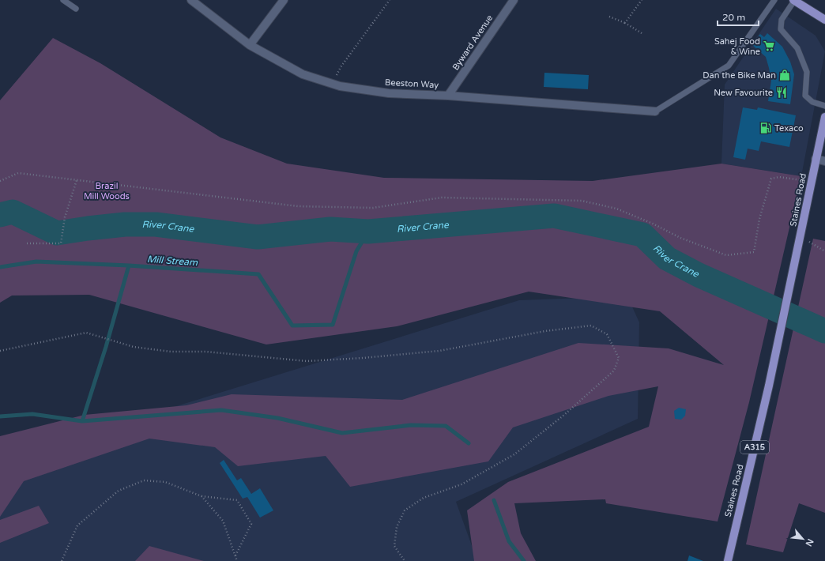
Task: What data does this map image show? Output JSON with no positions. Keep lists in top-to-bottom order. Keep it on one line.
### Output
{"streets":{"main road":["Staines Road","A315"],"street":["Byward Avenue","Beeston Way"]},"crossings":[["Byward Avenue","Beeston Way"]],"water":["River Crane","Mill Stream"],"parks":["Brazil Mill Woods"],"places":{"supermarket":["Sahej Food & Wine"],"shop":["Dan the Bike Man"],"restaurant":["New Favourite"],"fuel station":["Texaco"]},"scale_bar":"20 m","north":"bottom right"}
